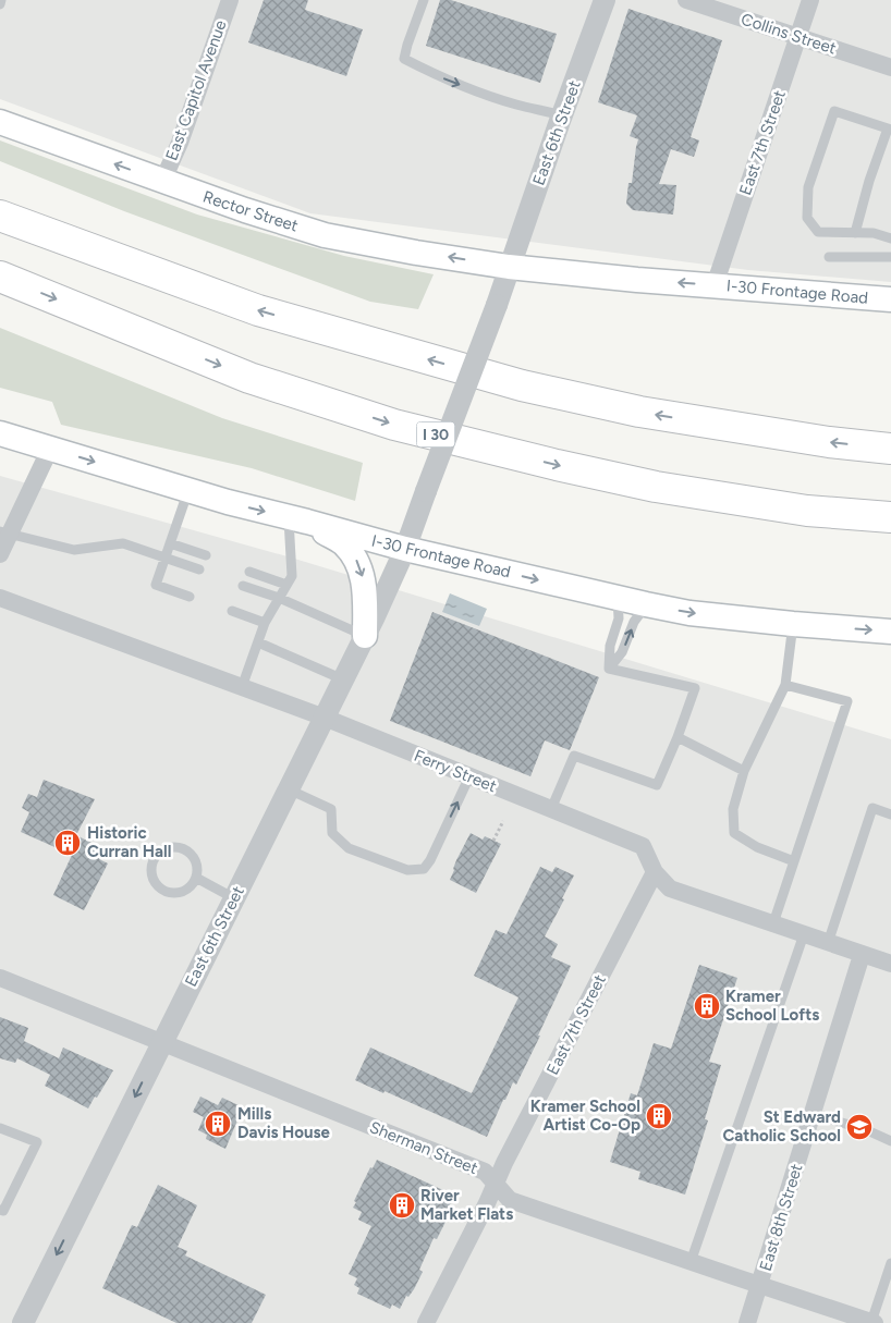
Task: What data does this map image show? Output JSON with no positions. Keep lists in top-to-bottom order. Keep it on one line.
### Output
{"streets":{"highway":["I 30"],"main road":["Rector Street","I-30 Frontage Road"],"street":["Collins Street","East Capitol Avenue","East 6th Street","East 7th Street","Ferry Street","Sherman Street","East 8th Street"]},"crossings":[["Collins Street","East 7th Street"],["East Capitol Avenue","Rector Street"],["East 6th Street","Rector Street"],["East 6th Street","I-30 Frontage Road"],["East 6th Street","Ferry Street"],["East 6th Street","Sherman Street"],["East 7th Street","I-30 Frontage Road"],["East 7th Street","Ferry Street"],["East 7th Street","Sherman Street"],["Rector Street","I-30 Frontage Road"],["Ferry Street","East 8th Street"],["Sherman Street","East 8th Street"]],"one_way":["Rector Street"],"places":{"building":["Historic Curran Hall","Kramer School Lofts","Kramer School Artist Co-Op","Mills Davis House","River Market Flats"],"school or university":["St Edward Catholic School"]}}
